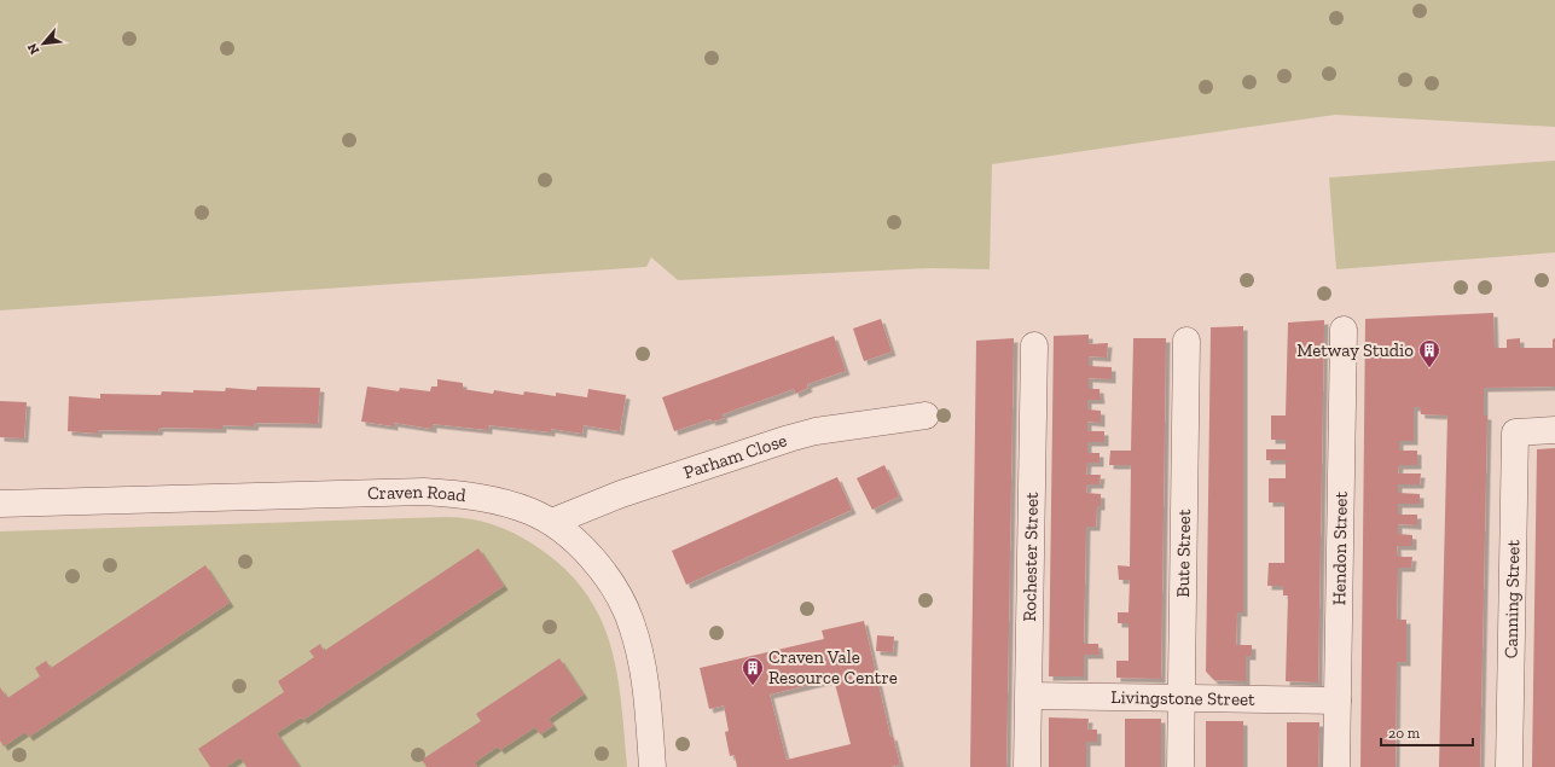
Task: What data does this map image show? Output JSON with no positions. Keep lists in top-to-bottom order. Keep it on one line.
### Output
{"streets":{"street":["Parham Close","Craven Road","Hendon Street","Bute Street","Rochester Street","Canning Street","Livingstone Street"]},"crossings":[["Parham Close","Craven Road"],["Hendon Street","Livingstone Street"],["Bute Street","Livingstone Street"],["Rochester Street","Livingstone Street"]],"places":{"building":["Metway Studio","Craven Vale Resource Centre"]},"scale_bar":"20 m","north":"bottom left"}
